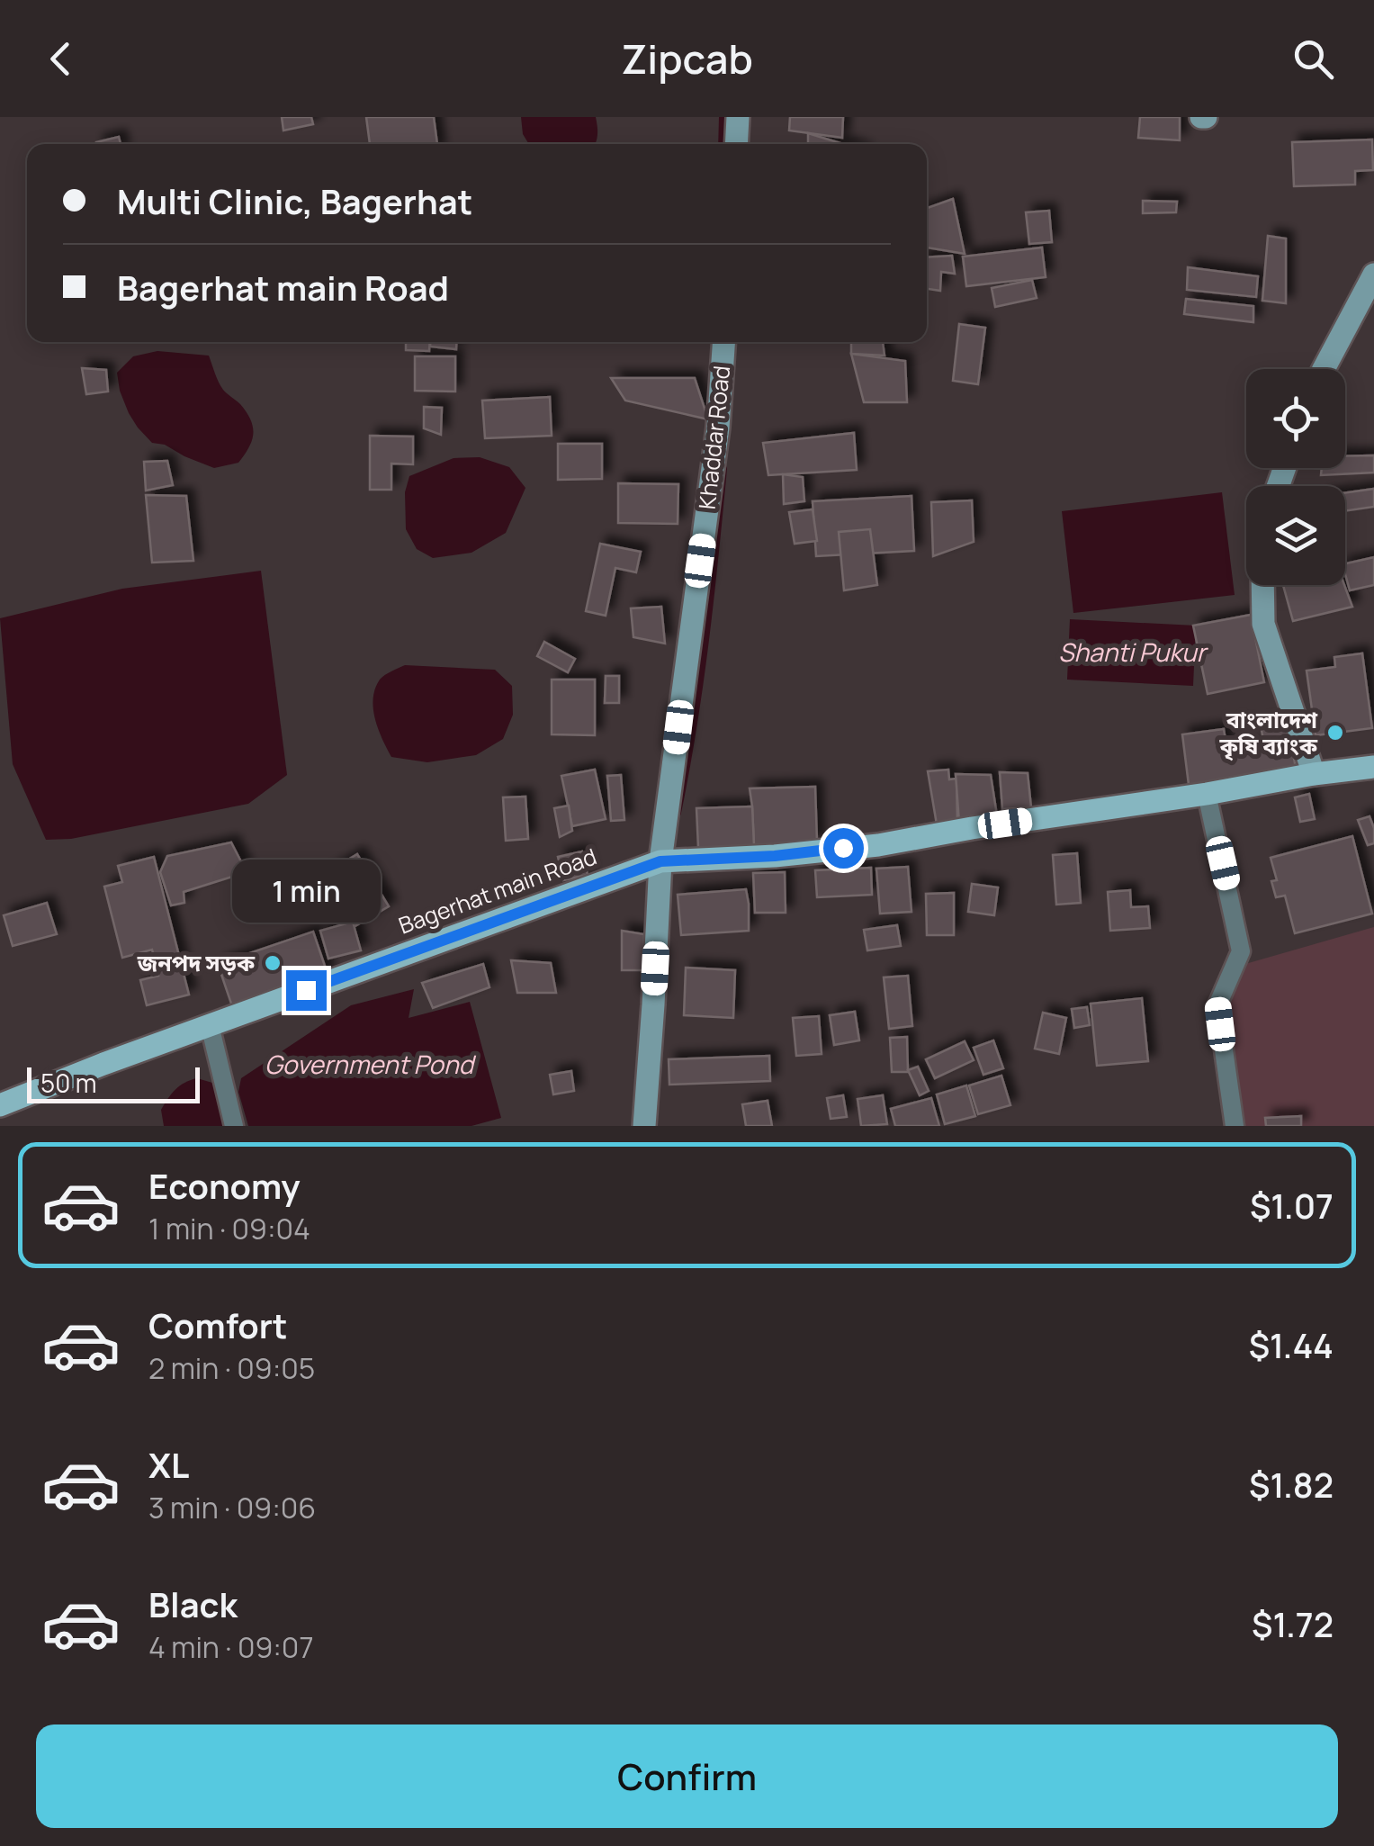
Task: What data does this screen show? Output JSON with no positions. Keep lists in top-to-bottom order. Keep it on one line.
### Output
{"streets":{"main road":["Bagerhat main Road"],"street":["Khaddar Road"]},"crossings":[["Khaddar Road","Bagerhat main Road"]],"water":["Shanti Pukur","Government Pond"],"places":["বাংলাদেশ কৃষি ব্যাংক","জনপদ সড়ক"],"scale_bar":"50 m","page":{"header":"Zipcab","banner":["Multi Clinic, Bagerhat","Bagerhat main Road"],"bubble":"1 min","scale":"50 m","list":[{"name":"Economy","note":"1 min · 09:04","value":"$1.07"},{"name":"Comfort","note":"2 min · 09:05","value":"$1.44"},{"name":"XL","note":"3 min · 09:06","value":"$1.82"},{"name":"Black","note":"4 min · 09:07","value":"$1.72"}],"buttons":"Confirm"}}
